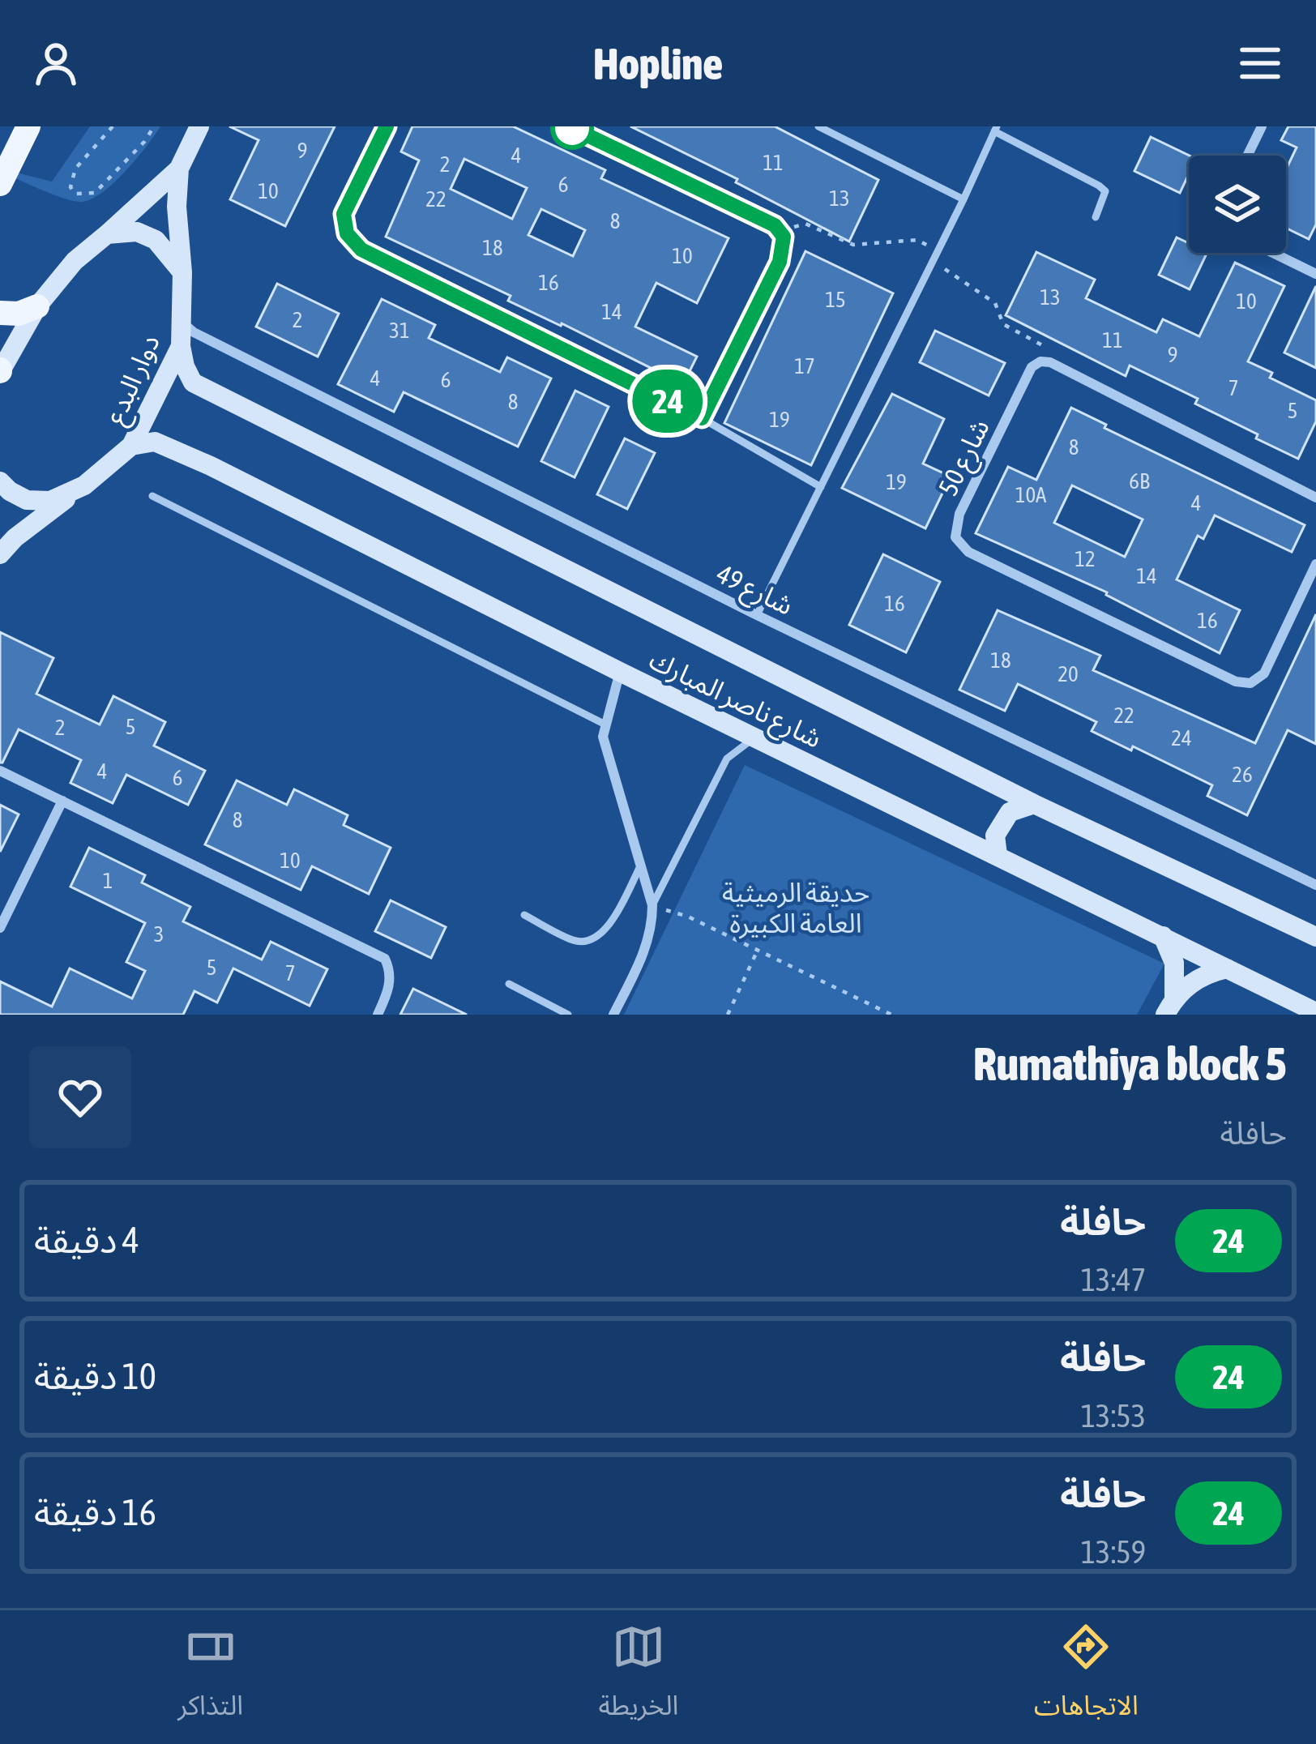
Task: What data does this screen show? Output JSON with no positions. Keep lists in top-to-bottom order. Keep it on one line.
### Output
{"streets":{"street":["دوار البدع","شارع 50","شارع 49","شارع ناصر المبارك"]},"crossings":[["دوار البدع","شارع 49"],["دوار البدع","شارع ناصر المبارك"]],"parks":["حديقة الرميثية العامة الكبيرة"],"lines":["bus line 24"],"house_numbers":["9","4","11","2","6","10","13","22","8","18","10","16","13","15","10","14","2","31","11","9","17","4","6","7","8","5","19","8","6B","19","10A","4","12","14","16","16","18","20","22","5","2","24","4","26","6","8","10","1","3","5","7"],"page":{"header":"Hopline","on_map":"24","heading":["Rumathiya block 5","حافلة"],"list":[{"mark":"24","name":"حافلة","note":"13:47","value":"4 دقيقة"},{"mark":"24","name":"حافلة","note":"13:53","value":"10 دقيقة"},{"mark":"24","name":"حافلة","note":"13:59","value":"16 دقيقة"}],"tabs":["الاتجاهات","الخريطة","التذاكر"]}}
